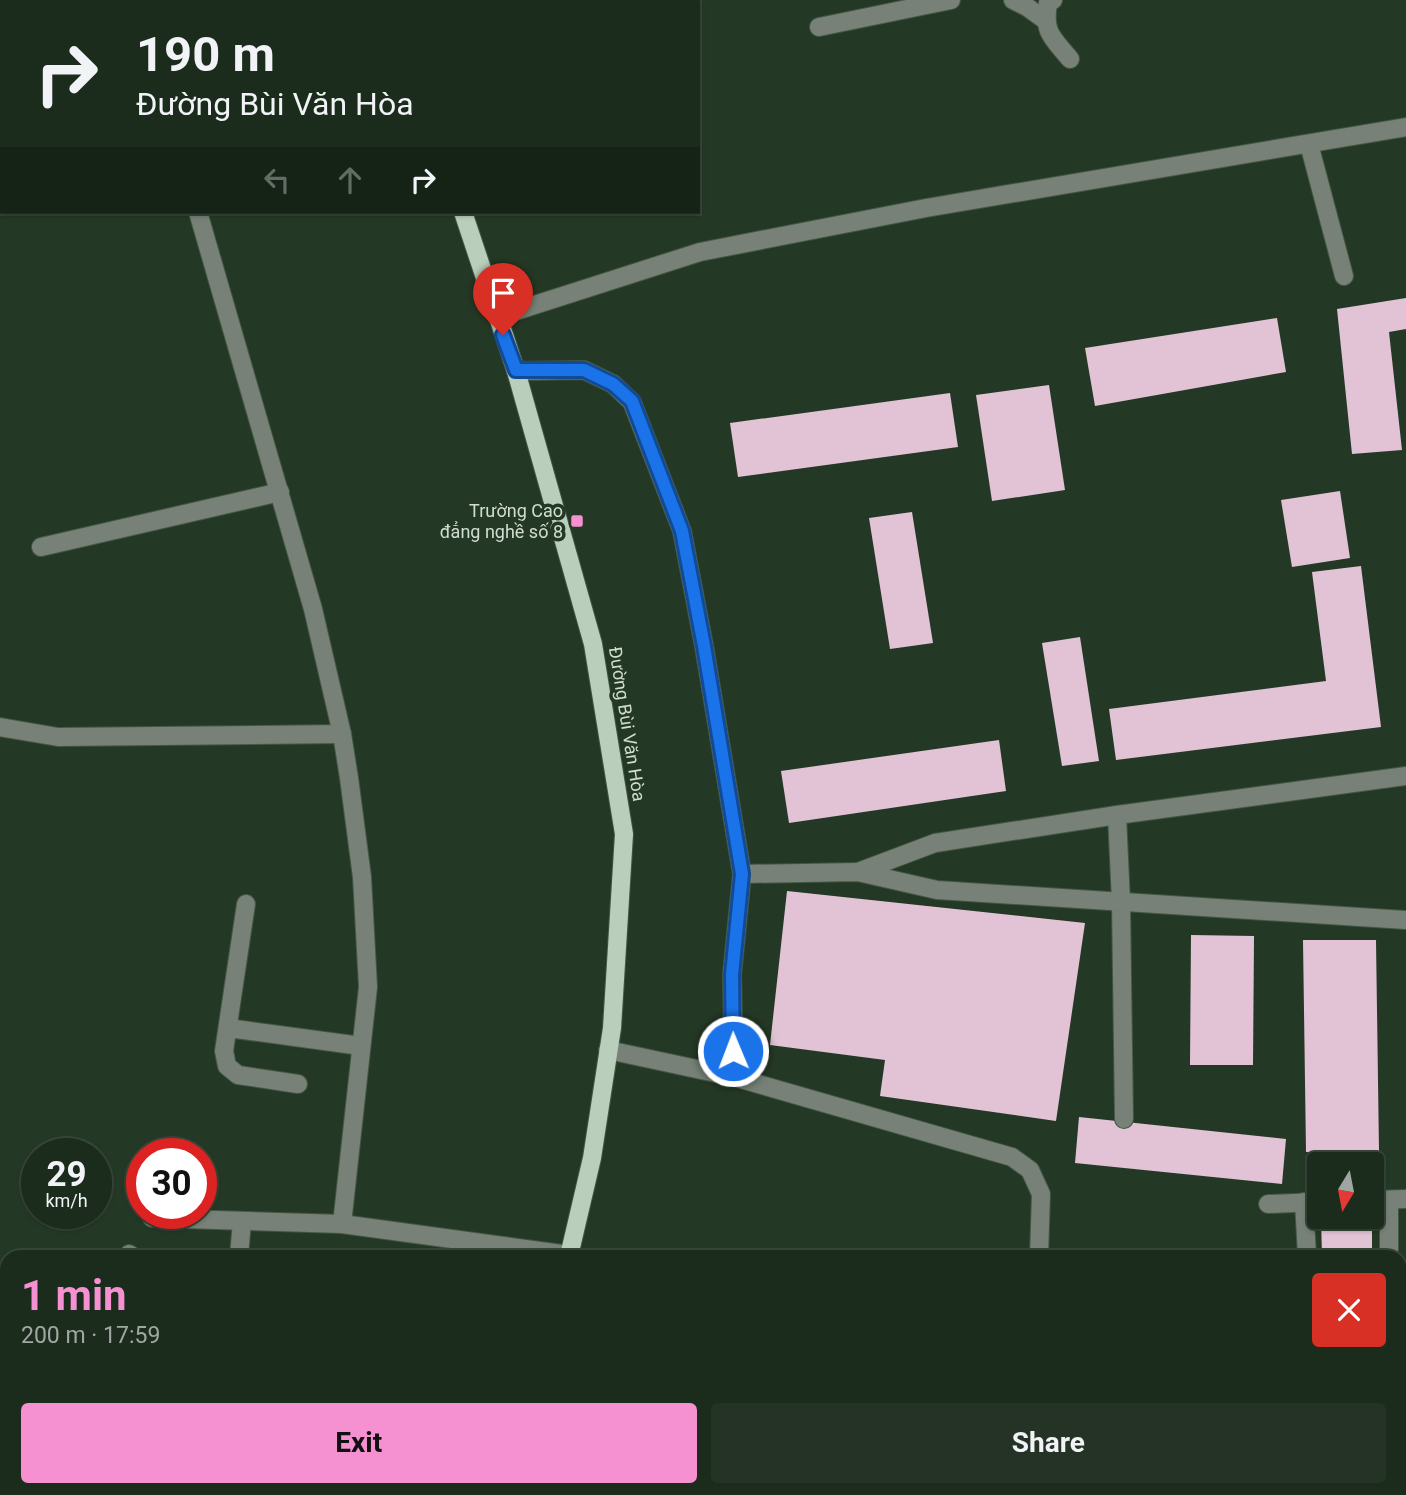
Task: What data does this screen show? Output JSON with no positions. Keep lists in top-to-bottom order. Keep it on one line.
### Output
{"streets":{"main road":["Đường Bùi Văn Hòa"]},"places":{"transit":["Trường Cao đẳng nghề số 8"]},"north":"bottom","page":{"turn":["190 m","Đường Bùi Văn Hòa"],"speed":"29 km/h","limit":"30","heading":["1 min","200 m · 17:59"],"buttons":["Exit","Share"]}}
